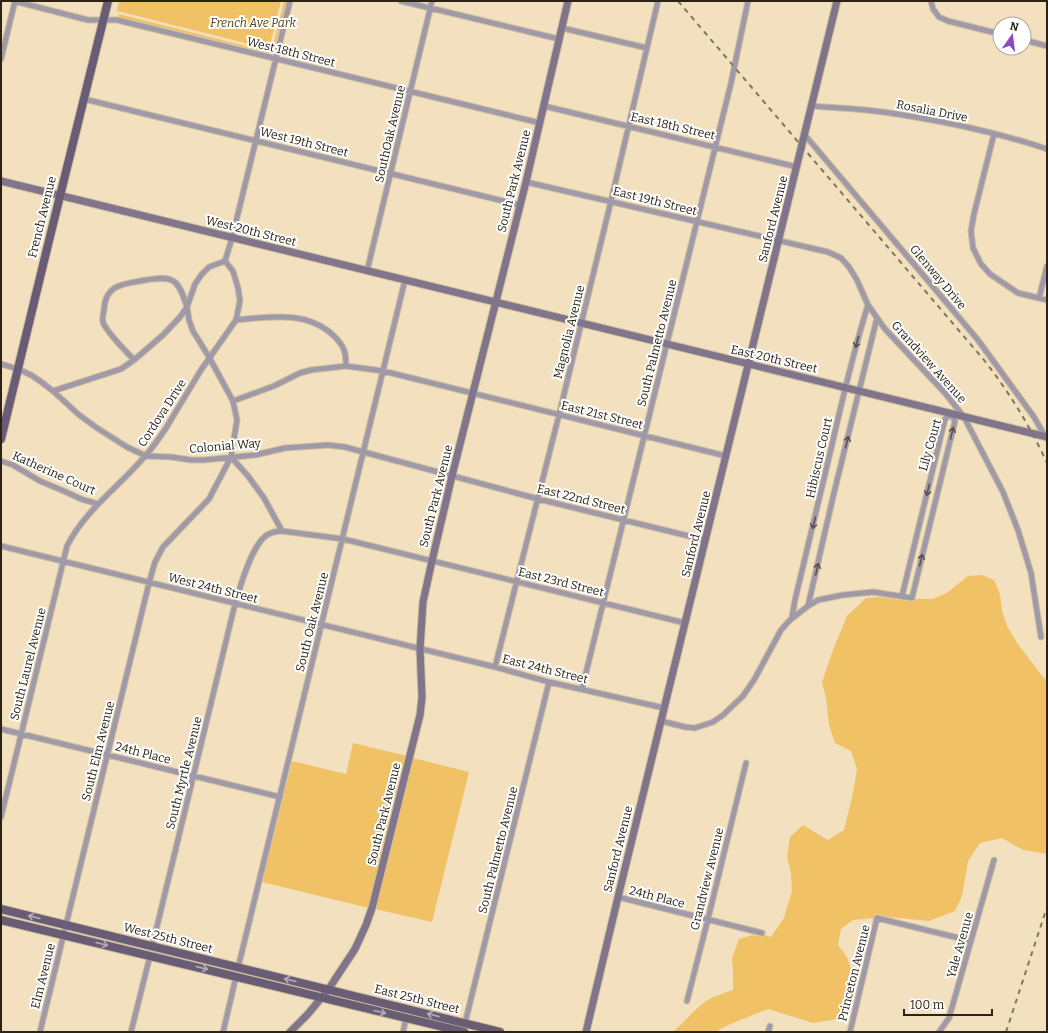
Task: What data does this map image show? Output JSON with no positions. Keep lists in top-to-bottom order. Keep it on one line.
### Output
{"streets":{"main road":["French Avenue","West 25th Street","East 25th Street"],"street":["West 18th Street","Rosalia Drive","East 18th Street","SouthOak Avenue","West 19th Street","South Park Avenue","East 19th Street","Sanford Avenue","West 20th Street","Glenway Drive","Magnolia Avenue","South Palmetto Avenue","East 20th Street","Grandview Avenue","Cordova Drive","East 21st Street","Lily Court","Colonial Way","Hibiscus Court","Katherine Court","East 22nd Street","East 23rd Street","West 24th Street","South Oak Avenue","South Laurel Avenue","East 24th Street","South Elm Avenue","24th Place","South Myrtle Avenue","Yale Avenue","Princeton Avenue","Elm Avenue"]},"crossings":[["West 18th Street","SouthOak Avenue"],["West 18th Street","South Park Avenue"],["West 18th Street","French Avenue"],["Rosalia Drive","Sanford Avenue"],["East 18th Street","South Park Avenue"],["East 18th Street","Sanford Avenue"],["East 18th Street","Magnolia Avenue"],["East 18th Street","South Palmetto Avenue"],["SouthOak Avenue","West 19th Street"],["SouthOak Avenue","West 20th Street"],["West 19th Street","South Park Avenue"],["West 19th Street","French Avenue"],["South Park Avenue","East 19th Street"],["South Park Avenue","West 20th Street"],["South Park Avenue","East 20th Street"],["South Park Avenue","East 21st Street"],["South Park Avenue","Colonial Way"],["South Park Avenue","East 22nd Street"],["South Park Avenue","East 23rd Street"],["South Park Avenue","West 24th Street"],["South Park Avenue","East 24th Street"],["South Park Avenue","West 25th Street"],["South Park Avenue","East 25th Street"],["East 19th Street","Sanford Avenue"],["East 19th Street","Magnolia Avenue"],["East 19th Street","South Palmetto Avenue"],["East 19th Street","Grandview Avenue"],["French Avenue","West 20th Street"],["French Avenue","Colonial Way"],["Sanford Avenue","Glenway Drive"],["Sanford Avenue","East 20th Street"],["Sanford Avenue","Grandview Avenue"],["Sanford Avenue","East 21st Street"],["Sanford Avenue","East 22nd Street"],["Sanford Avenue","East 23rd Street"],["Sanford Avenue","East 24th Street"],["Sanford Avenue","24th Place"],["West 20th Street","East 20th Street"],["West 20th Street","South Oak Avenue"],["Glenway Drive","East 20th Street"],["Magnolia Avenue","East 20th Street"],["Magnolia Avenue","East 21st Street"],["Magnolia Avenue","East 22nd Street"],["Magnolia Avenue","East 23rd Street"],["Magnolia Avenue","East 24th Street"],["South Palmetto Avenue","East 20th Street"],["South Palmetto Avenue","East 21st Street"],["South Palmetto Avenue","East 22nd Street"],["South Palmetto Avenue","East 23rd Street"],["South Palmetto Avenue","East 24th Street"],["South Palmetto Avenue","East 25th Street"],["East 20th Street","Grandview Avenue"],["East 20th Street","Lily Court"],["East 20th Street","Hibiscus Court"],["Grandview Avenue","Hibiscus Court"],["Grandview Avenue","24th Place"],["Cordova Drive","Colonial Way"],["Cordova Drive","Katherine Court"],["Cordova Drive","West 24th Street"],["Cordova Drive","South Laurel Avenue"],["Cordova Drive","South Elm Avenue"],["East 21st Street","South Oak Avenue"],["East 21st Street","South Elm Avenue"],["Colonial Way","East 22nd Street"],["Colonial Way","South Oak Avenue"],["Colonial Way","South Elm Avenue"],["East 23rd Street","South Oak Avenue"],["East 23rd Street","South Myrtle Avenue"],["West 24th Street","South Oak Avenue"],["West 24th Street","South Laurel Avenue"],["West 24th Street","East 24th Street"],["West 24th Street","South Elm Avenue"],["West 24th Street","South Myrtle Avenue"],["South Oak Avenue","24th Place"],["South Oak Avenue","West 25th Street"],["South Laurel Avenue","24th Place"],["South Elm Avenue","24th Place"],["South Elm Avenue","West 25th Street"],["South Elm Avenue","Elm Avenue"],["24th Place","South Myrtle Avenue"],["South Myrtle Avenue","West 25th Street"],["West 25th Street","Elm Avenue"],["West 25th Street","East 25th Street"],["Yale Avenue","Princeton Avenue"]],"parks":["French Ave Park"],"scale_bar":"100 m","north":"top"}
